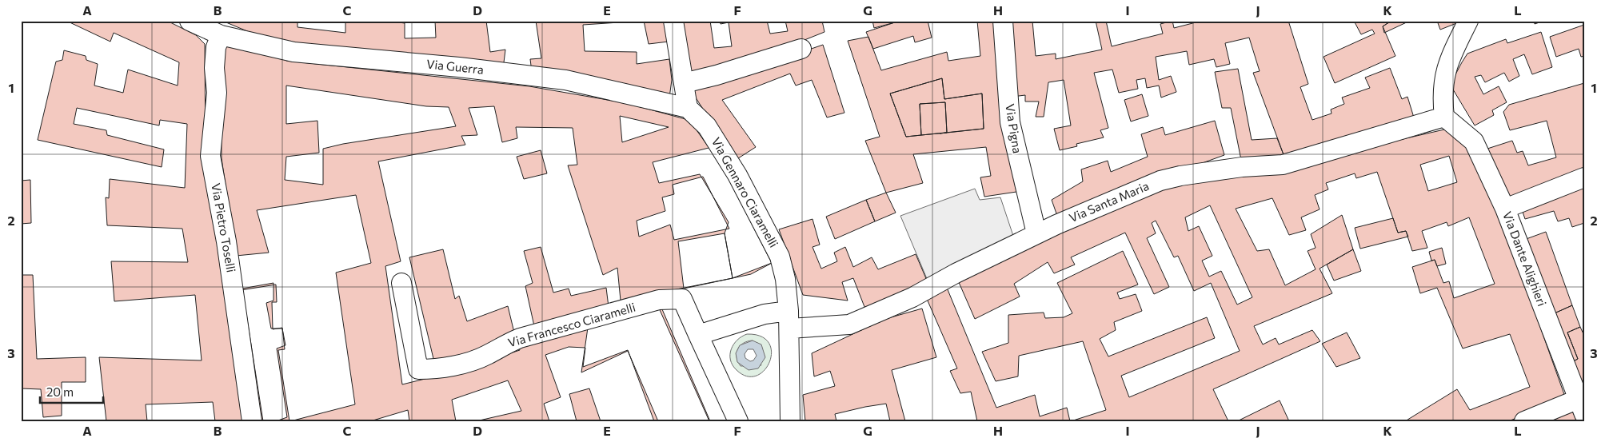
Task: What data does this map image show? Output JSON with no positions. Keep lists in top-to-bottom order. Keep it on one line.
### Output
{"streets":{"street":["Via Guerra","Via Pigna","Via Gennaro Ciaramelli","Via Santa Maria","Via Pietro Toselli","Via Dante Alighieri","Via Francesco Ciaramelli"]},"crossings":[["Via Guerra","Via Gennaro Ciaramelli"],["Via Guerra","Via Pietro Toselli"],["Via Pigna","Via Santa Maria"],["Via Gennaro Ciaramelli","Via Santa Maria"],["Via Santa Maria","Via Dante Alighieri"],["Via Santa Maria","Via Francesco Ciaramelli"]],"scale_bar":"20 m","grid":{"columns":["A","B","C","D","E","F","G","H","I","J","K","L"],"rows":["1","2","3"]}}
